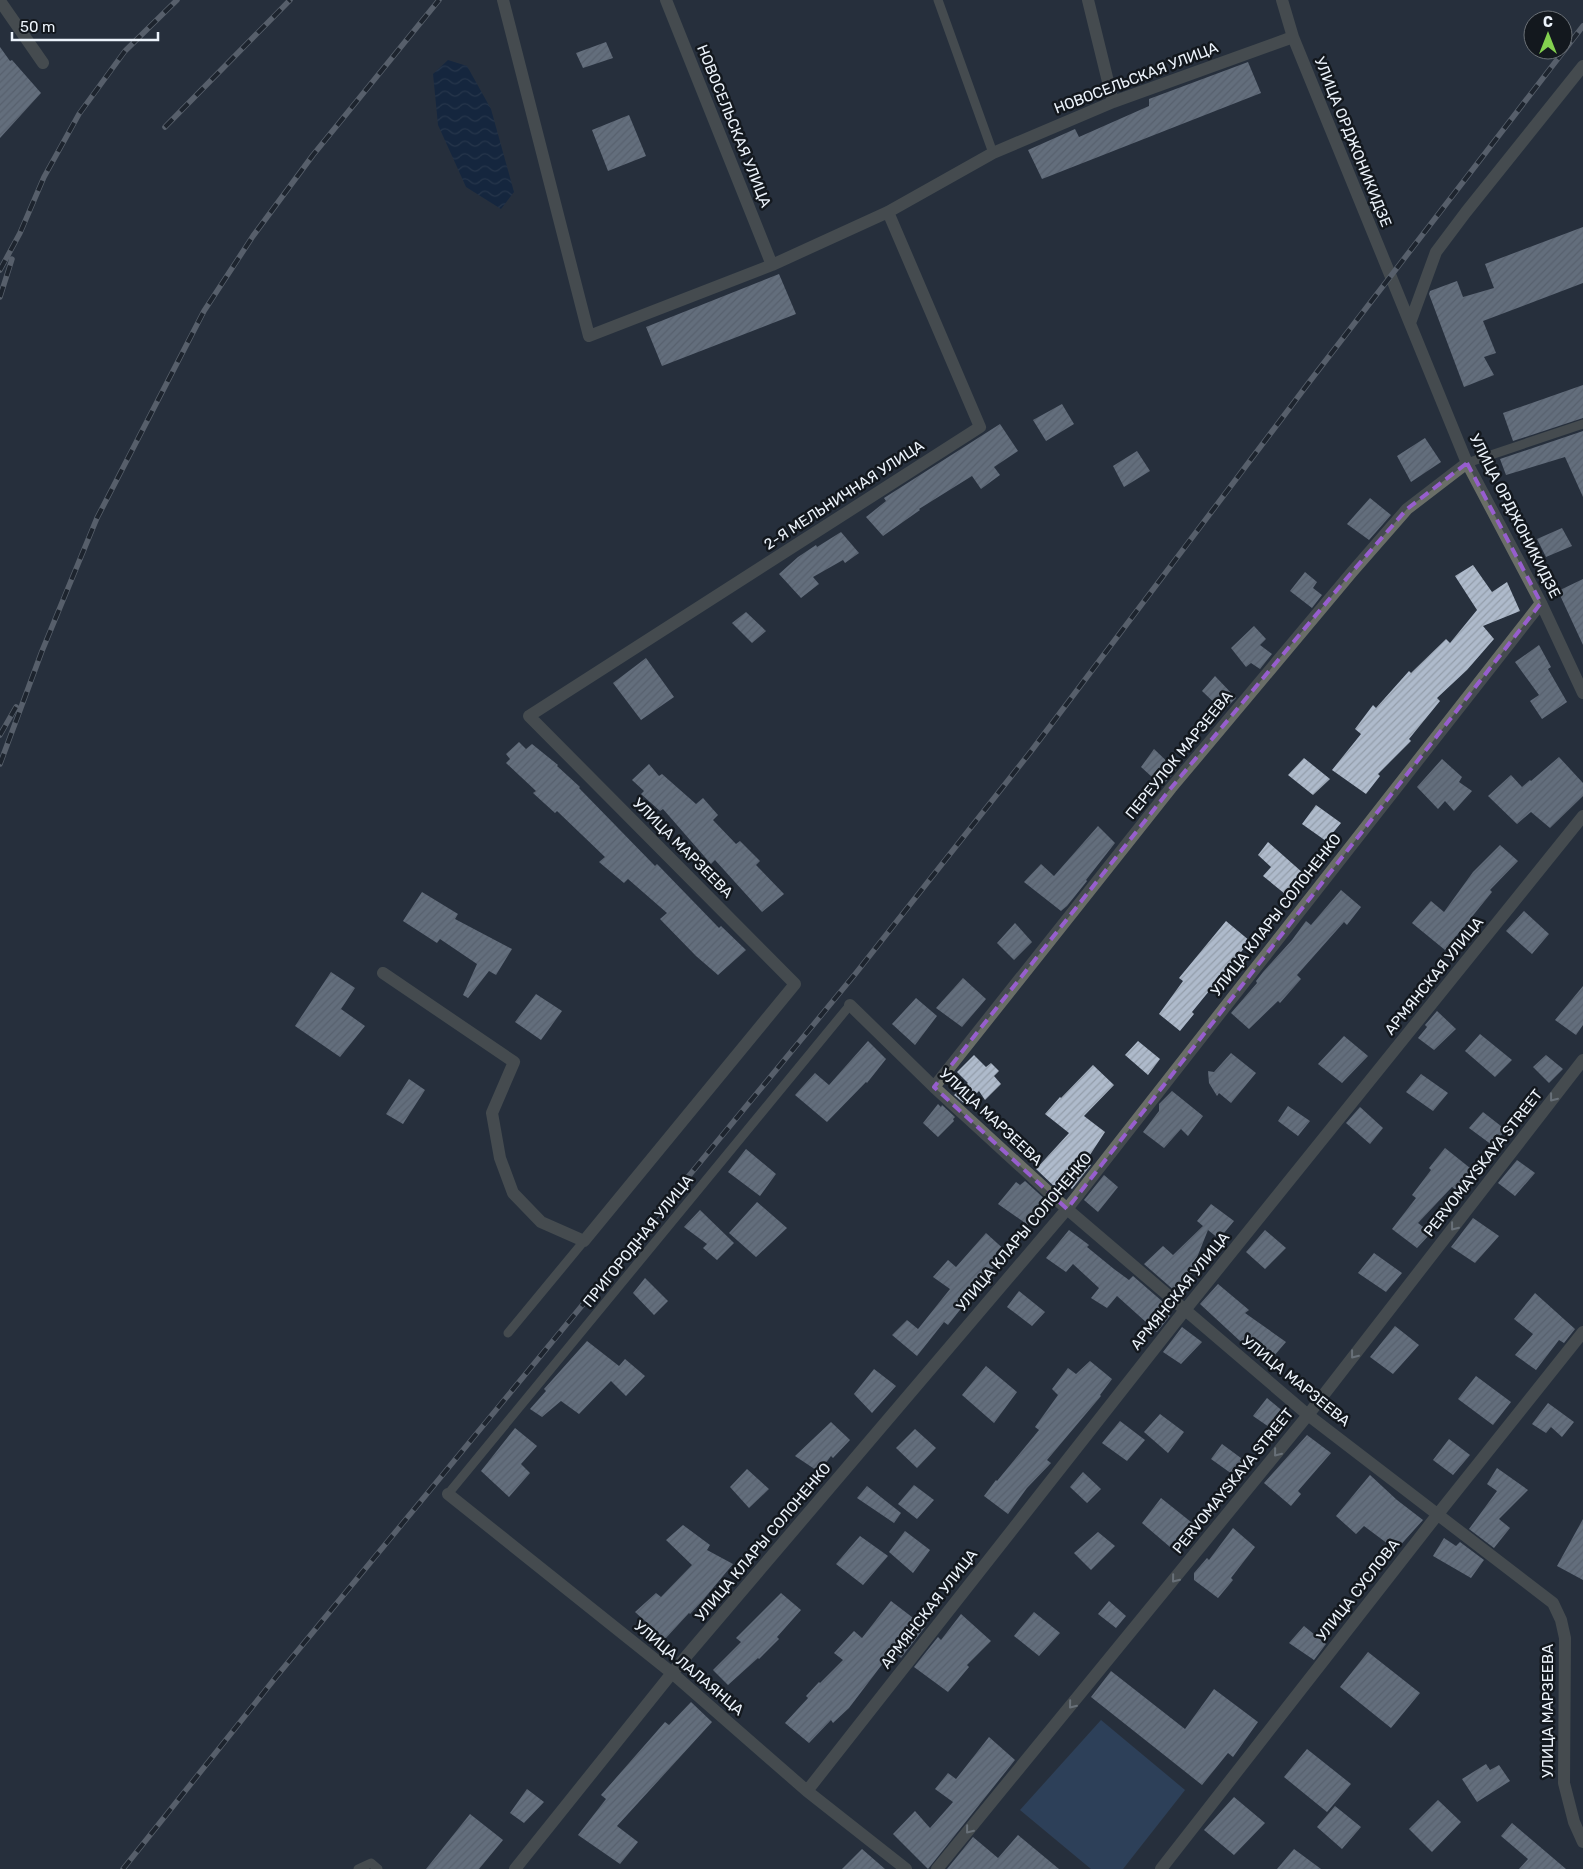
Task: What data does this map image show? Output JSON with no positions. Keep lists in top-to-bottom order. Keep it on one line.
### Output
{"streets":{"street":["НОВОСЕЛЬСКАЯ УЛИЦА","УЛИЦА ОРДЖОНИКИДЗЕ","2-Я МЕЛЬНИЧНАЯ УЛИЦА","ПЕРЕУЛОК МАРЗЕЕВА","УЛИЦА МАРЗЕЕВА","УЛИЦА КЛАРЫ СОЛОНЕНКО","АРМЯНСКАЯ УЛИЦА","PERVOMAYSKAYA STREET","УЛИЦА СУСЛОВА","УЛИЦА ЛАЛАЯНЦА"],"lane":["ПРИГОРОДНАЯ УЛИЦА"]},"crossings":[["НОВОСЕЛЬСКАЯ УЛИЦА","УЛИЦА ОРДЖОНИКИДЗЕ"],["НОВОСЕЛЬСКАЯ УЛИЦА","2-Я МЕЛЬНИЧНАЯ УЛИЦА"],["УЛИЦА ОРДЖОНИКИДЗЕ","ПЕРЕУЛОК МАРЗЕЕВА"],["УЛИЦА ОРДЖОНИКИДЗЕ","УЛИЦА КЛАРЫ СОЛОНЕНКО"],["2-Я МЕЛЬНИЧНАЯ УЛИЦА","УЛИЦА МАРЗЕЕВА"],["ПЕРЕУЛОК МАРЗЕЕВА","УЛИЦА МАРЗЕЕВА"],["УЛИЦА МАРЗЕЕВА","УЛИЦА КЛАРЫ СОЛОНЕНКО"],["УЛИЦА МАРЗЕЕВА","АРМЯНСКАЯ УЛИЦА"],["УЛИЦА МАРЗЕЕВА","PERVOMAYSKAYA STREET"],["УЛИЦА МАРЗЕЕВА","ПРИГОРОДНАЯ УЛИЦА"],["УЛИЦА МАРЗЕЕВА","УЛИЦА СУСЛОВА"],["УЛИЦА КЛАРЫ СОЛОНЕНКО","УЛИЦА ЛАЛАЯНЦА"],["АРМЯНСКАЯ УЛИЦА","УЛИЦА ЛАЛАЯНЦА"],["ПРИГОРОДНАЯ УЛИЦА","УЛИЦА ЛАЛАЯНЦА"]],"one_way":["PERVOMAYSKAYA STREET"],"scale_bar":"50 m","north":"top"}
